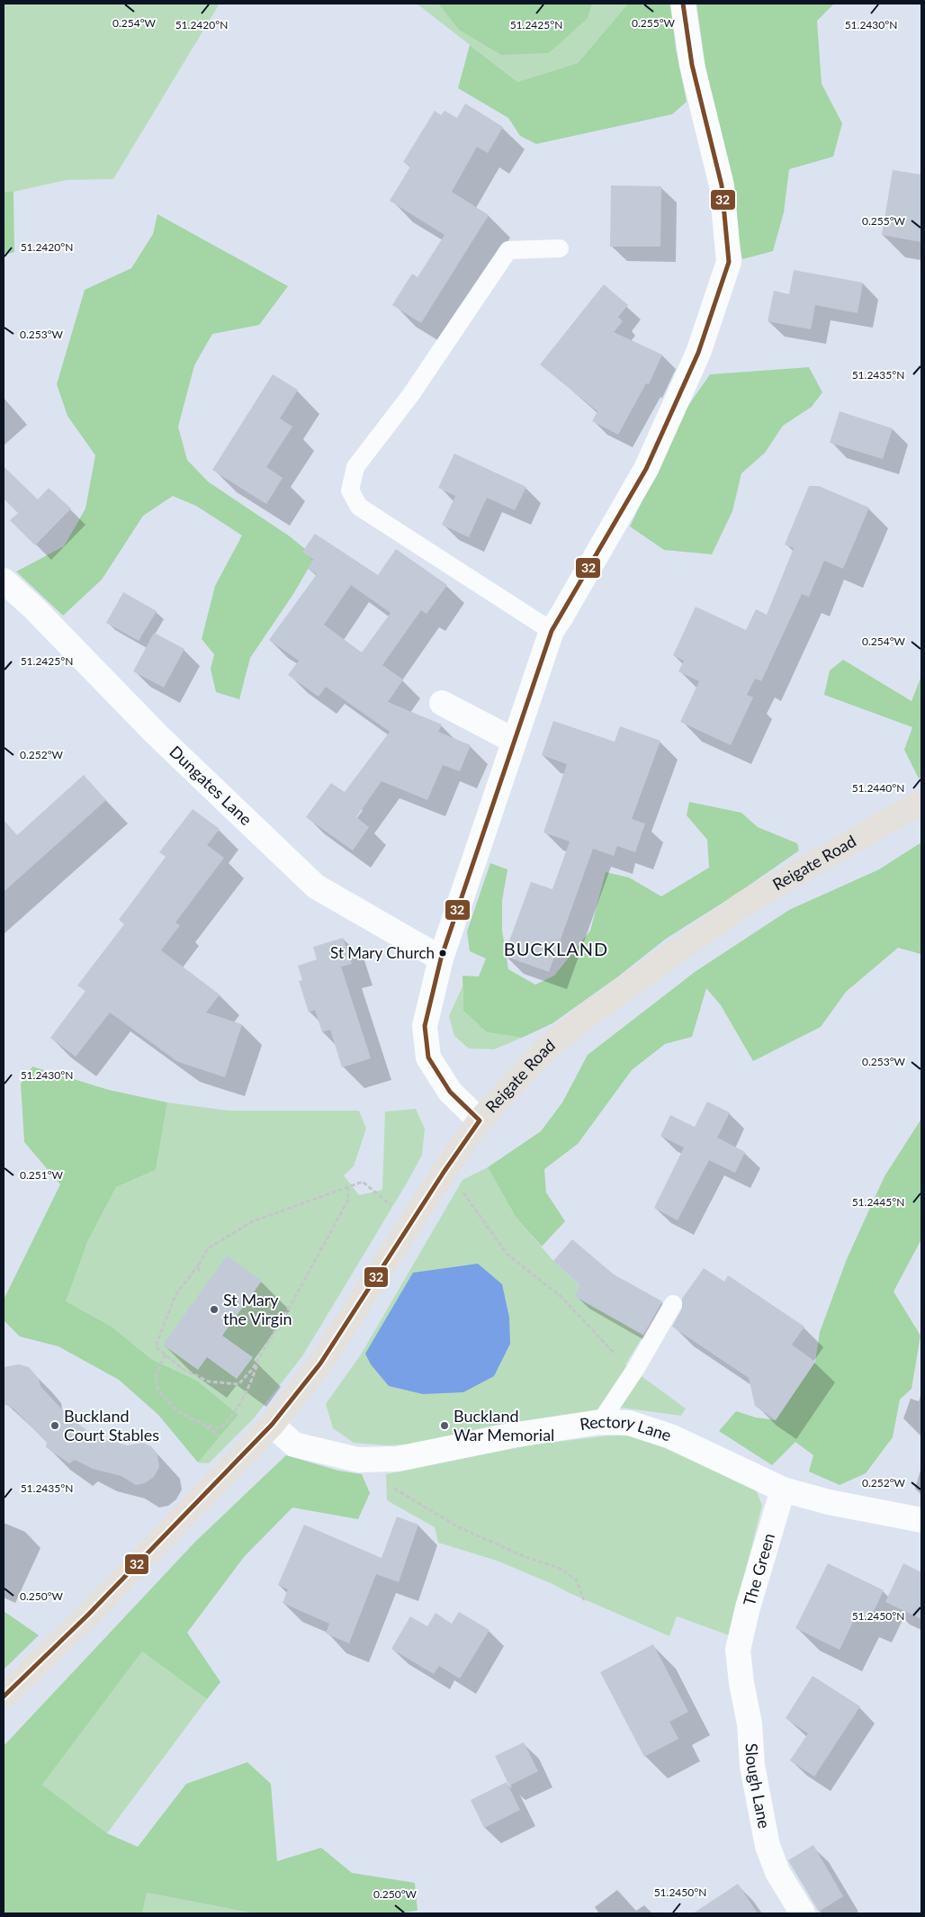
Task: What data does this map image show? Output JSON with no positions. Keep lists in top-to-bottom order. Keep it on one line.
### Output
{"streets":{"main road":["Reigate Road"],"street":["Dungates Lane","Rectory Lane","The Green","Slough Lane"]},"crossings":[["Reigate Road","Rectory Lane"],["Rectory Lane","The Green"],["The Green","Slough Lane"]],"districts":["BUCKLAND"],"places":["St Mary Church","St Mary the Virgin","Buckland Court Stables","Buckland War Memorial"],"lines":["transit line 32"],"coordinates":["0.254°W","0.255°W","51.2420°N","51.2425°N","51.2430°N","0.253°W","51.2435°N","0.252°W","51.2440°N","0.251°W","51.2445°N","0.250°W","51.2450°N"]}
